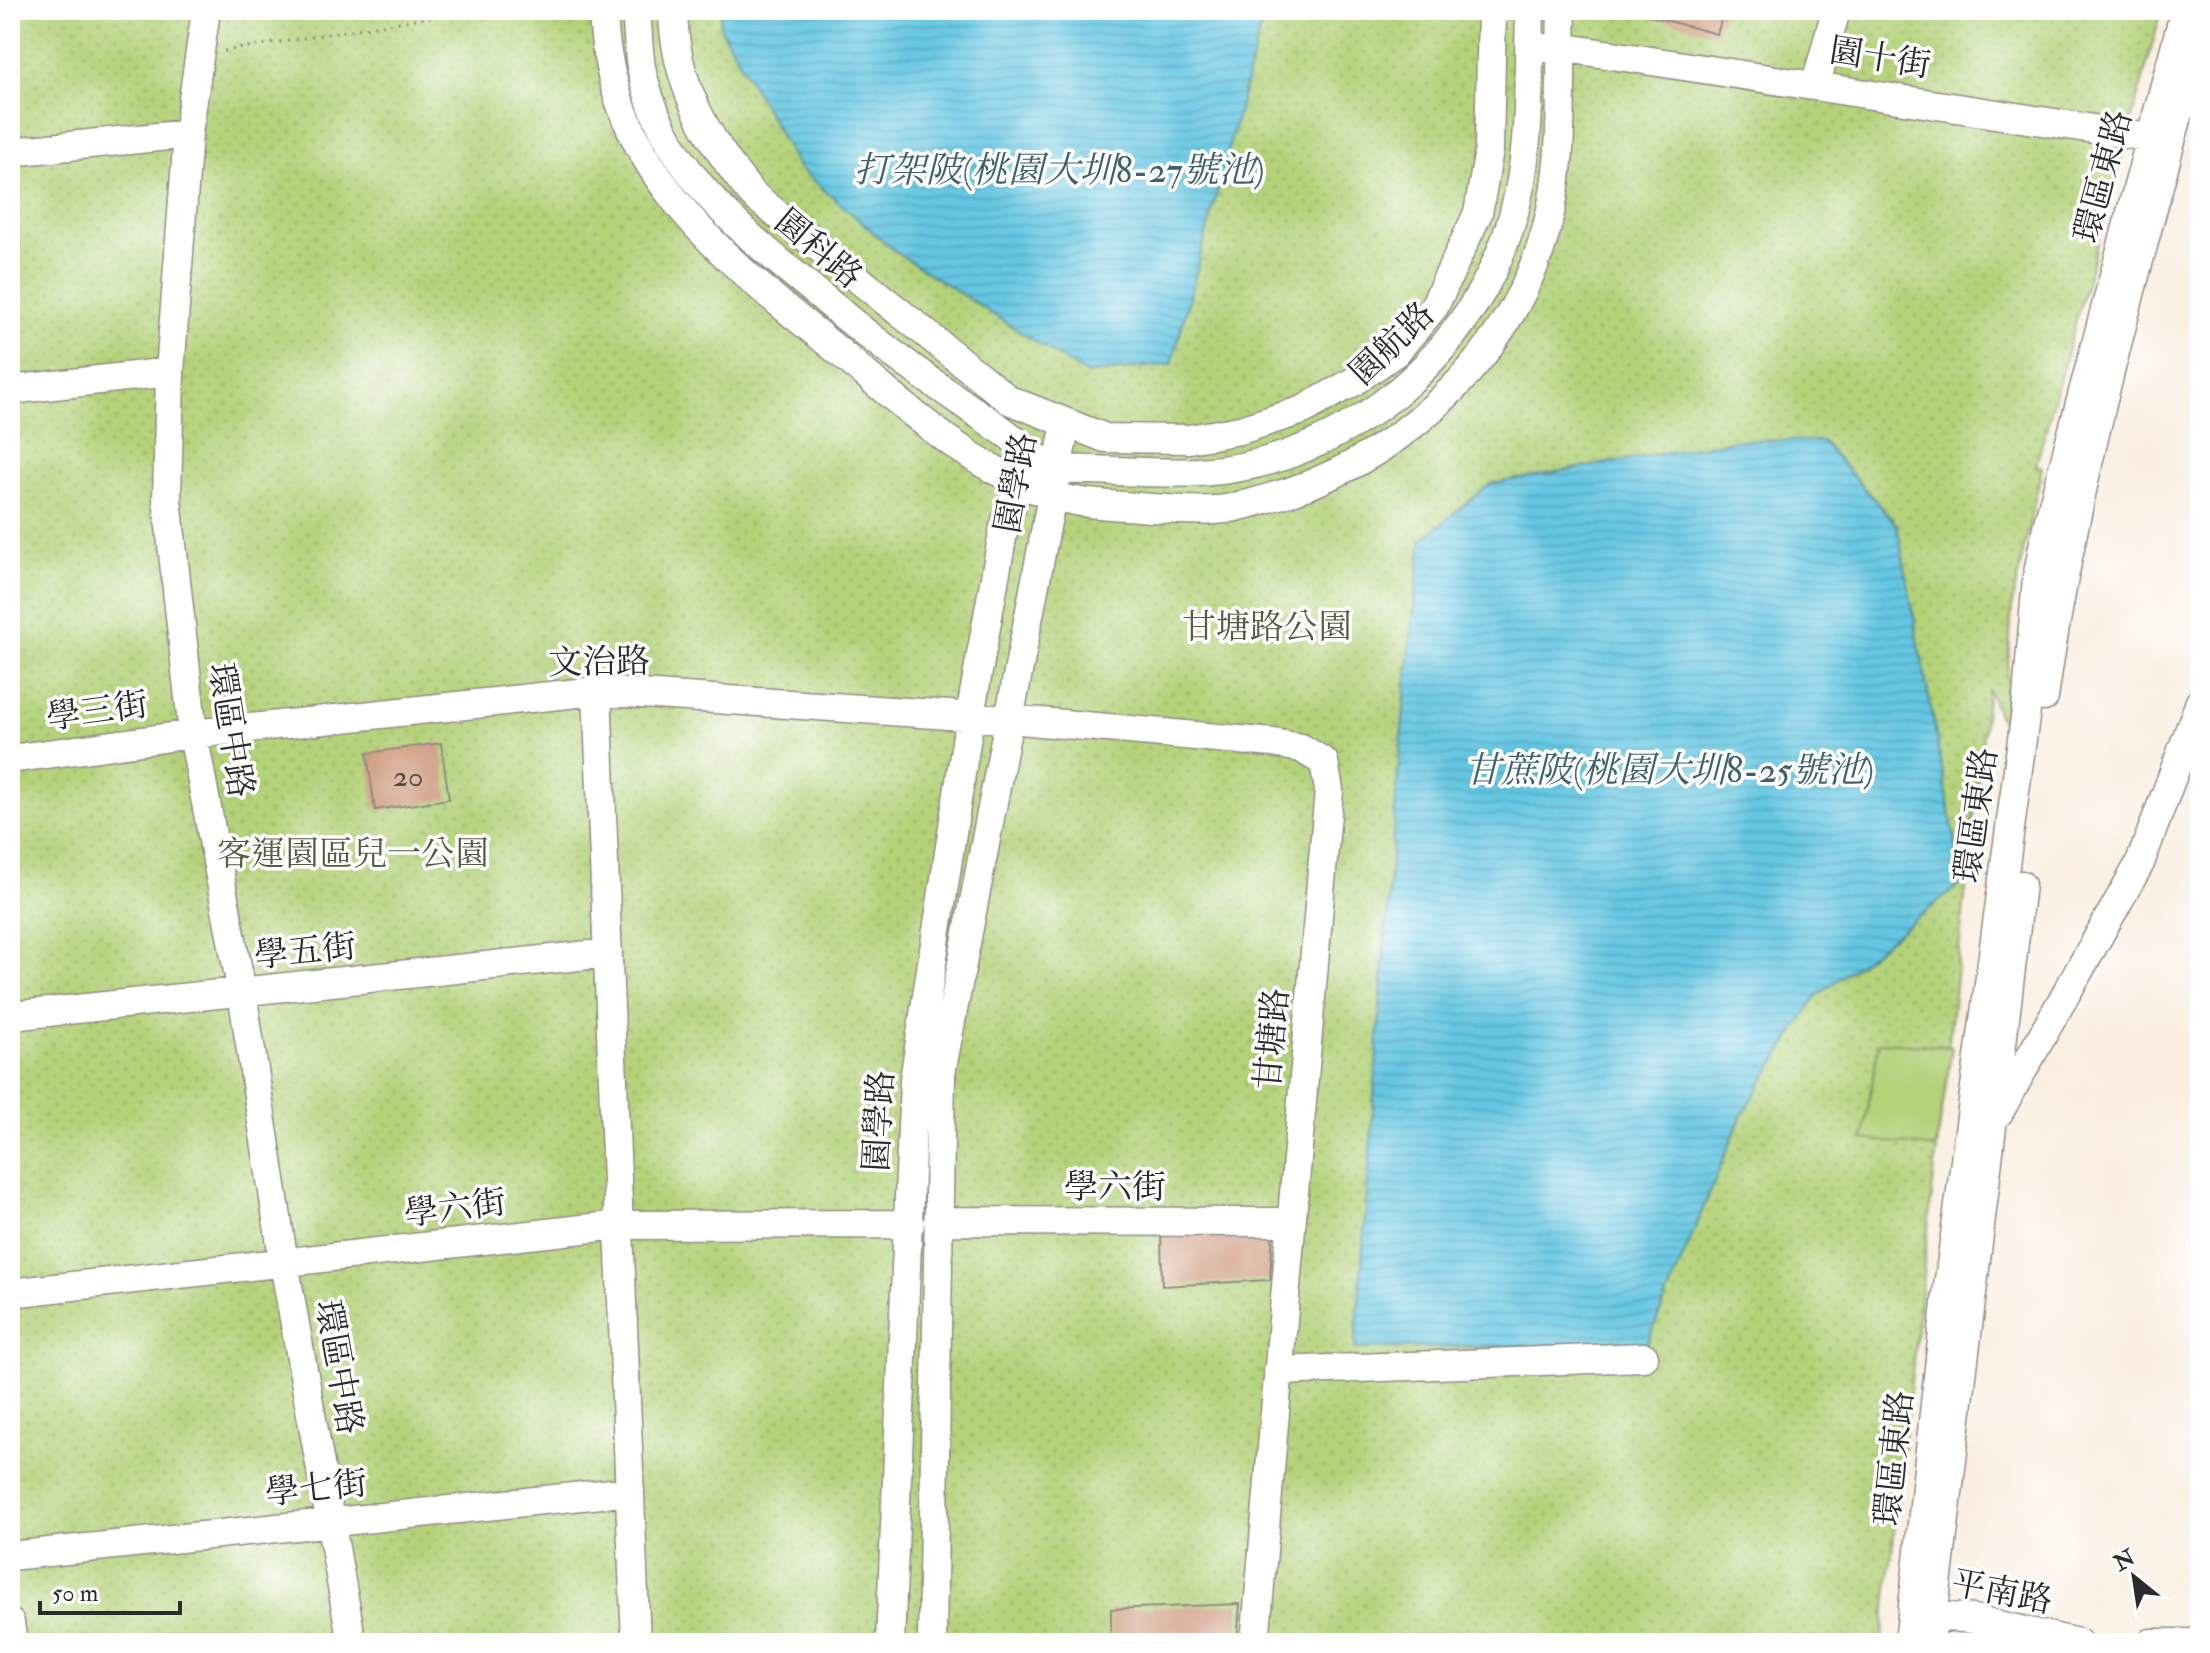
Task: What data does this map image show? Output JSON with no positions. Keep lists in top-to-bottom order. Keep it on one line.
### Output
{"streets":{"street":["園十街","環區東路","園科路","園航路","園學路","文治路","學三街","環區中路","學五街","甘塘路","學六街","學七街","平南路"]},"crossings":[["園十街","環區東路"],["園十街","園航路"],["環區東路","平南路"],["園科路","園航路"],["園科路","園學路"],["園航路","園學路"],["園學路","文治路"],["園學路","甘塘路"],["園學路","學六街"],["文治路","學三街"],["文治路","環區中路"],["文治路","甘塘路"],["學三街","環區中路"],["環區中路","學五街"],["環區中路","學六街"],["環區中路","學七街"],["甘塘路","學六街"]],"water":["打架陂(桃園大圳8-27號池)","甘蔗陂(桃園大圳8-25號池)"],"parks":["甘塘路公園","客運園區兒一公園"],"house_numbers":["20"],"scale_bar":"50 m","north":"top left"}
